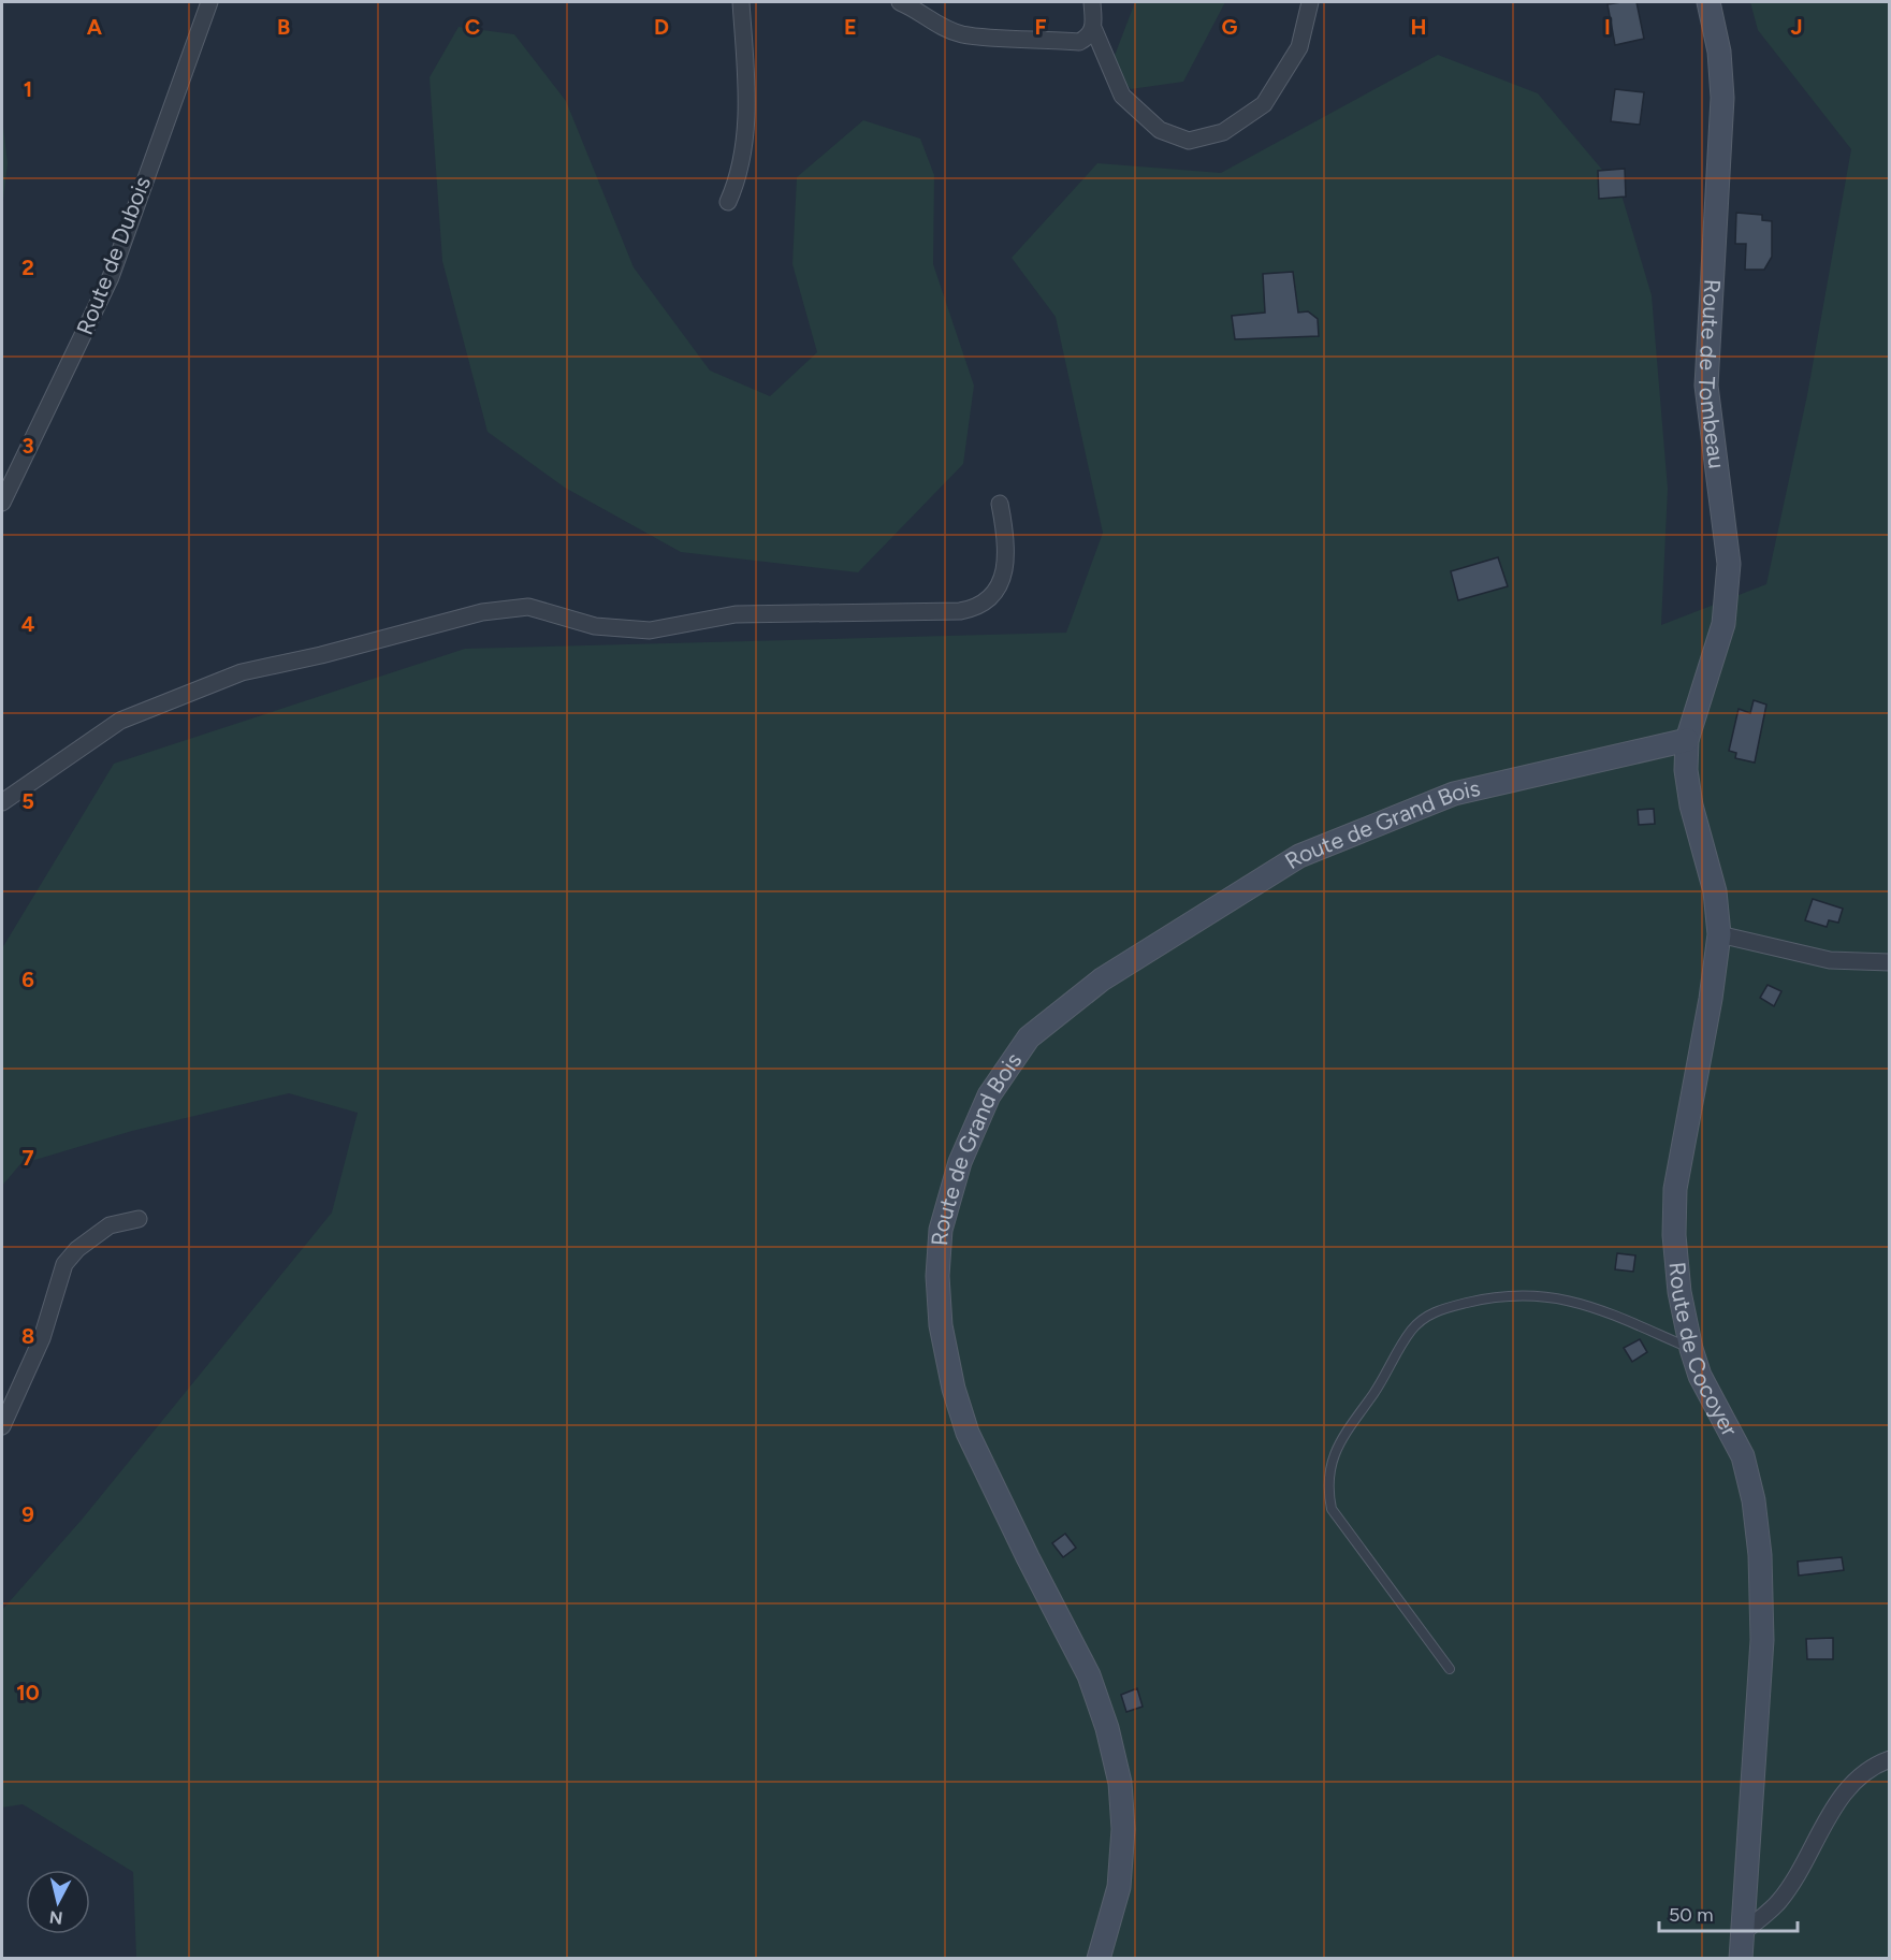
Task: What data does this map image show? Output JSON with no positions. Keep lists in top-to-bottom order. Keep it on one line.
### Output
{"streets":{"main road":["Route de Tombeau","Route de Grand Bois","Route de Cocoyer"],"street":["Route de Dubois"]},"crossings":[["Route de Tombeau","Route de Grand Bois"],["Route de Tombeau","Route de Cocoyer"],["Route de Grand Bois","Route de Cocoyer"]],"scale_bar":"50 m","north":"bottom","grid":{"columns":["A","B","C","D","E","F","G","H","I","J"],"rows":["1","2","3","4","5","6","7","8","9","10"]}}
